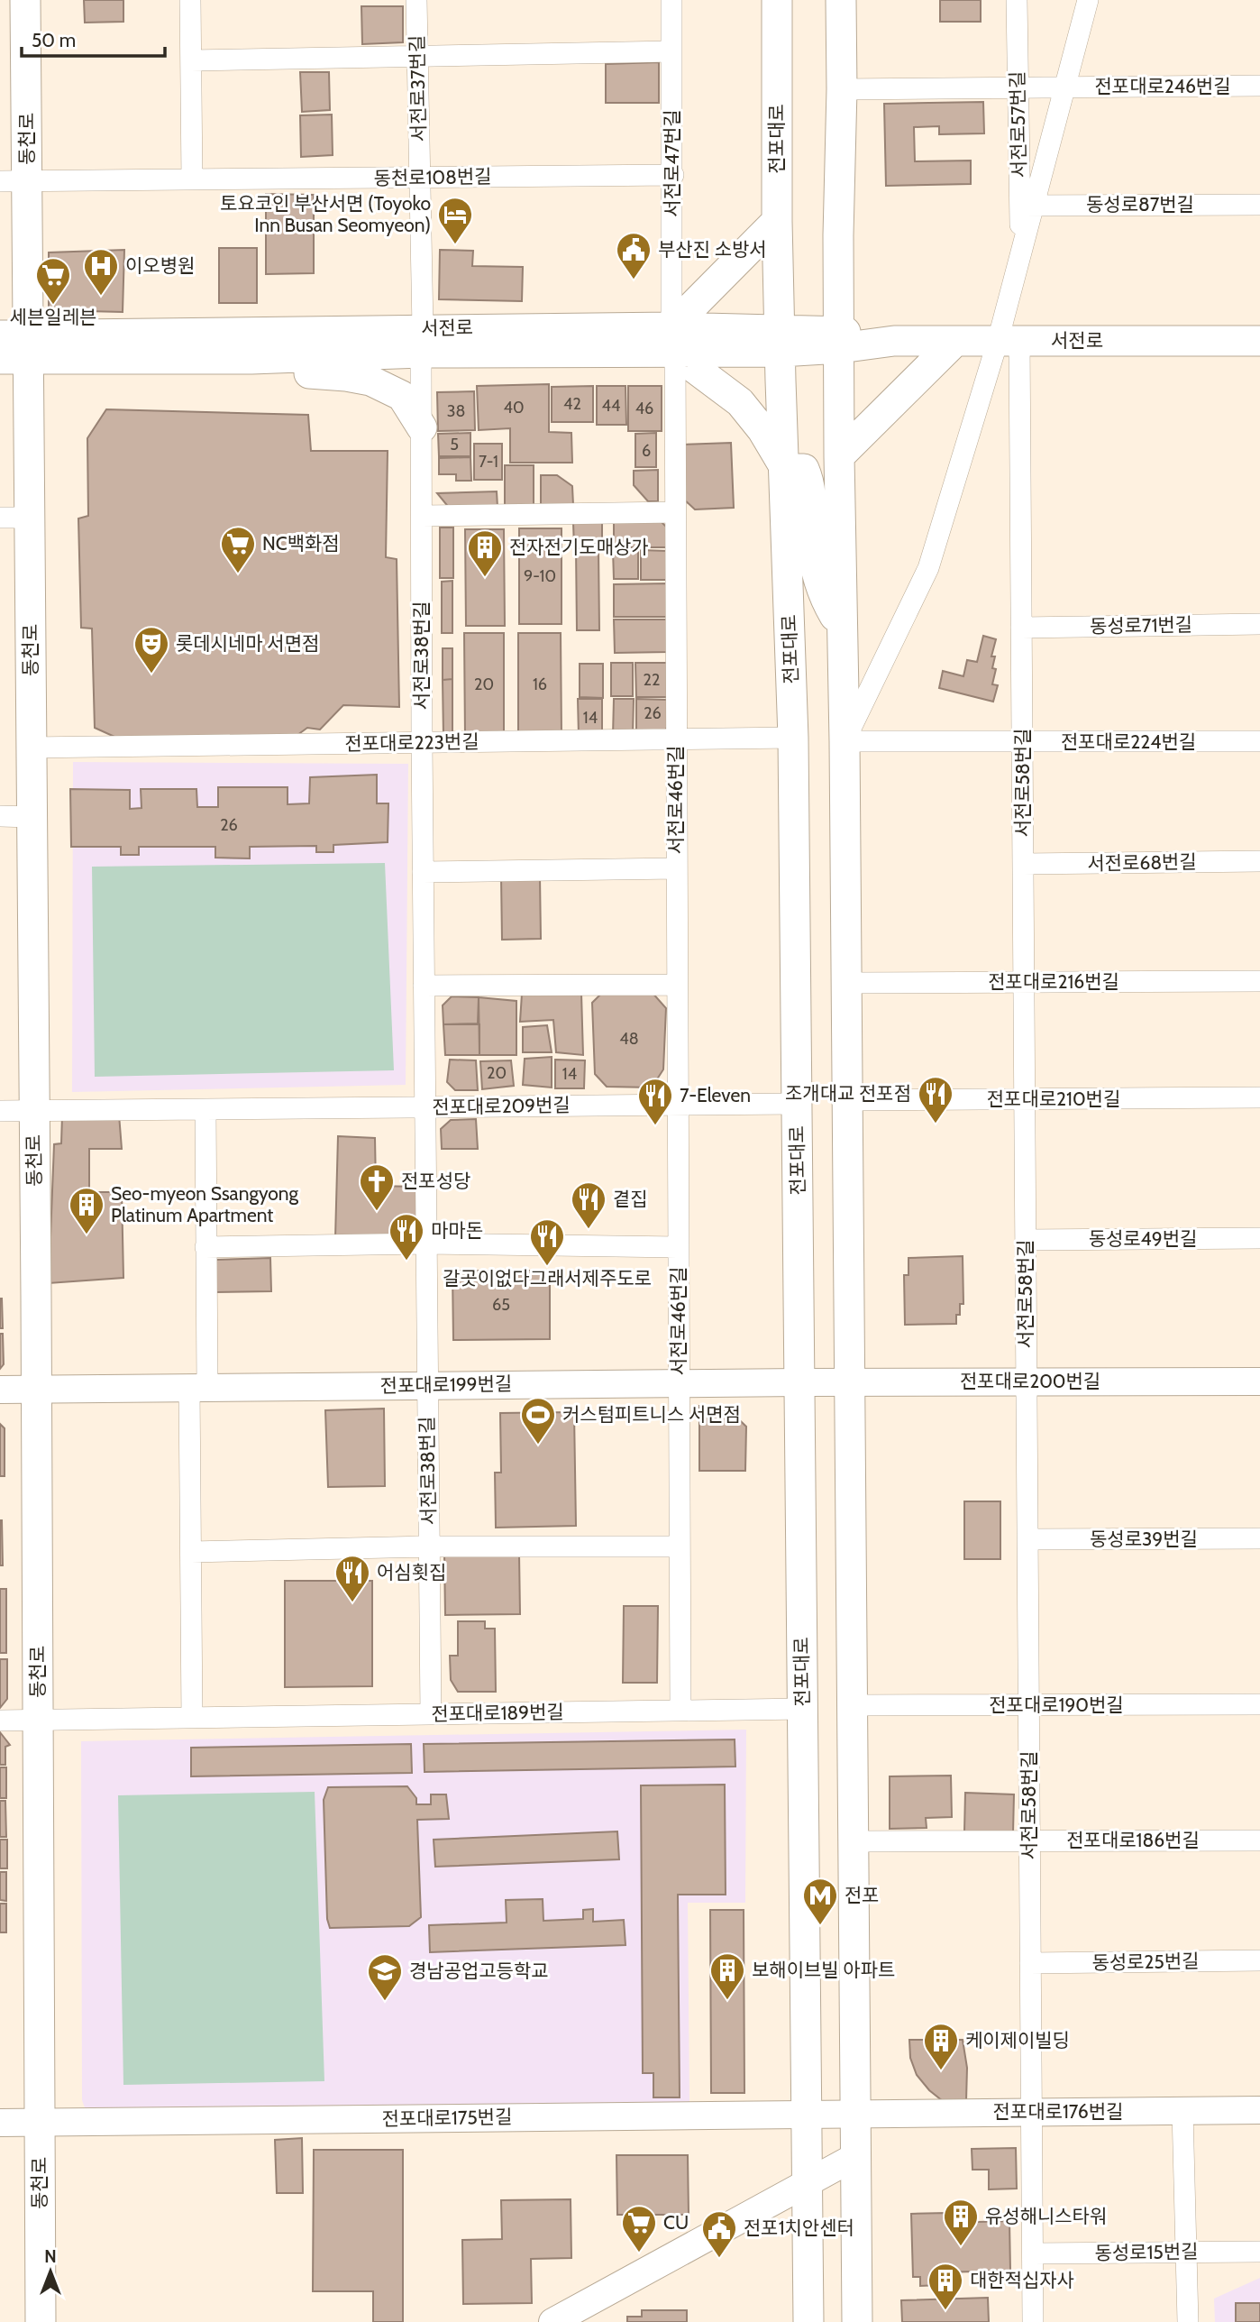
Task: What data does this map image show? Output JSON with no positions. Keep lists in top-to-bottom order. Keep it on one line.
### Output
{"streets":{"main road":["동천로","전포대로","서전로"],"street":["전포대로246번길","서전로37번길","서전로57번길","서전로47번길","동천로108번길","동성로87번길","동성로71번길","서전로38번길","전포대로224번길","전포대로223번길","서전로58번길","서전로46번길","서전로68번길","전포대로216번길","전포대로210번길","전포대로209번길","동성로49번길","전포대로200번길","전포대로199번길","동성로39번길","전포대로190번길","전포대로189번길","전포대로186번길","동성로25번길","전포대로176번길","전포대로175번길","동성로15번길"]},"crossings":[["전포대로246번길","서전로57번길"],["서전로37번길","동천로108번길"],["서전로37번길","서전로"],["서전로37번길","서전로38번길"],["서전로57번길","동성로87번길"],["서전로57번길","서전로"],["서전로57번길","서전로58번길"],["동천로","동천로108번길"],["동천로","서전로"],["동천로","전포대로223번길"],["동천로","전포대로209번길"],["동천로","전포대로199번길"],["동천로","전포대로189번길"],["동천로","전포대로175번길"],["전포대로","서전로"],["전포대로","전포대로223번길"],["전포대로","전포대로209번길"],["전포대로","전포대로200번길"],["전포대로","전포대로199번길"],["전포대로","전포대로189번길"],["전포대로","전포대로175번길"],["서전로47번길","동천로108번길"],["서전로47번길","서전로"],["서전로47번길","서전로46번길"],["서전로","서전로38번길"],["서전로","서전로58번길"],["서전로","서전로46번길"],["동성로71번길","서전로58번길"],["서전로38번길","전포대로223번길"],["서전로38번길","서전로46번길"],["서전로38번길","전포대로209번길"],["서전로38번길","전포대로199번길"],["서전로38번길","전포대로189번길"],["전포대로224번길","서전로58번길"],["전포대로223번길","서전로46번길"],["서전로58번길","서전로68번길"],["서전로58번길","전포대로216번길"],["서전로58번길","전포대로210번길"],["서전로58번길","동성로49번길"],["서전로58번길","전포대로200번길"],["서전로58번길","동성로39번길"],["서전로58번길","전포대로190번길"],["서전로58번길","전포대로186번길"],["서전로58번길","동성로25번길"],["서전로58번길","전포대로176번길"],["서전로58번길","동성로15번길"],["서전로46번길","전포대로209번길"],["서전로46번길","전포대로199번길"],["서전로46번길","전포대로189번길"],["전포대로200번길","전포대로199번길"],["전포대로176번길","전포대로175번길"]],"places":{"hotel":["토요코인 부산서면 (Toyoko Inn Busan Seomyeon)"],"public building":["부산진 소방서","전포1치안센터"],"hospital":["이오병원"],"supermarket":["세븐일레븐","NC백화점","CU"],"building":["전자전기도매상가","Seo-myeon Ssangyong Platinum Apartment","보해이브빌 아파트","케이제이빌딩","유성해니스타워","대한적십자사"],"theatre":["롯데시네마 서면점"],"restaurant":["조개대교 전포점","7-Eleven","곁집","마마돈","갈곳이없다그래서제주도로","어심횟집"],"church":["전포성당"],"sports":["커스텀피트니스 서면점"],"metro station":["전포"],"school or university":["경남공업고등학교"]},"house_numbers":["42","44","40","46","38","5","6","7-1","9-10","22","20","16","26","14","26","48","20","14","65"],"scale_bar":"50 m","north":"top"}
